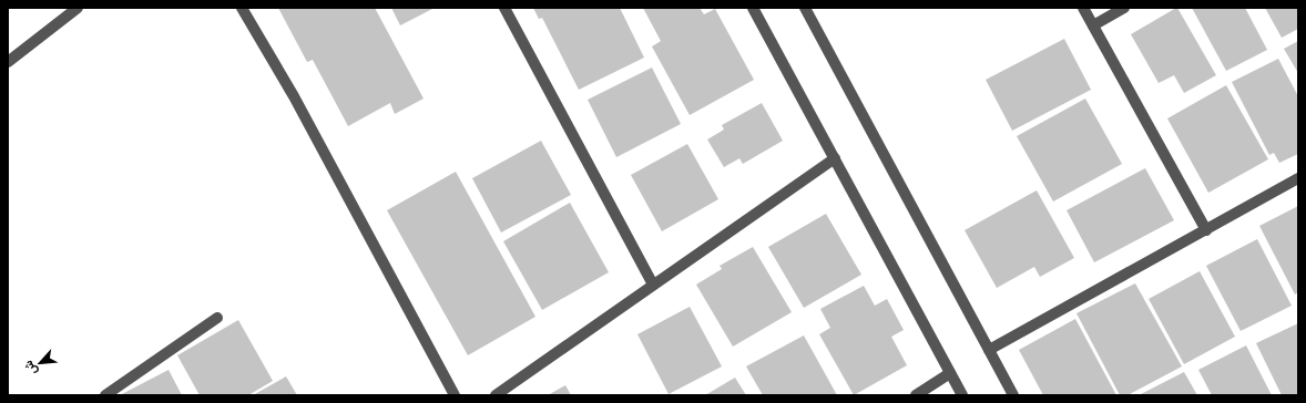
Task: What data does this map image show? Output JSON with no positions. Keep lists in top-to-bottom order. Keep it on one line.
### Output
{"north":"bottom left"}
